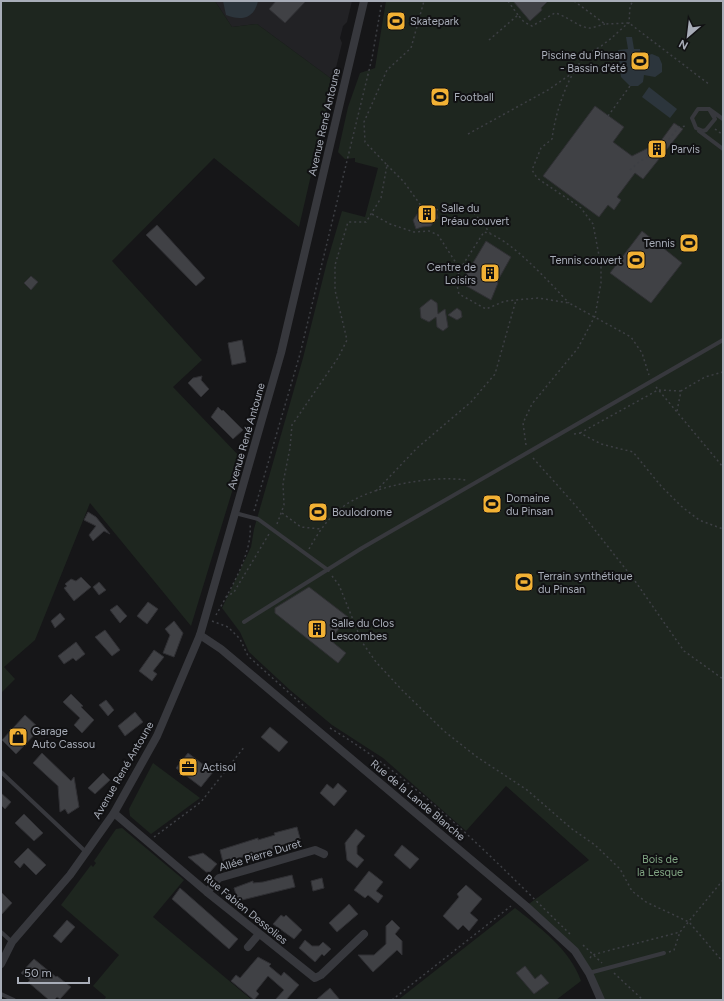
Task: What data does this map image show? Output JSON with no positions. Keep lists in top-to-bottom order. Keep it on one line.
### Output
{"streets":{"street":["Avenue René Antoune","Rue de la Lande Blanche","Allée Pierre Duret","Rue Fabien Dessolies"]},"crossings":[["Avenue René Antoune","Rue de la Lande Blanche"],["Avenue René Antoune","Rue Fabien Dessolies"],["Allée Pierre Duret","Rue Fabien Dessolies"]],"parks":["Bois de la Lesque"],"places":{"sports":["Skatepark","Piscine du Pinsan - Bassin d'été","Football","Tennis","Tennis couvert","Domaine du Pinsan","Boulodrome","Terrain synthétique du Pinsan"],"building":["Parvis","Salle du Préau couvert","Centre de Loisirs","Salle du Clos Lescombes"],"shop":["Garage Auto Cassou"],"office":["Actisol"]},"scale_bar":"50 m","north":"bottom left"}
